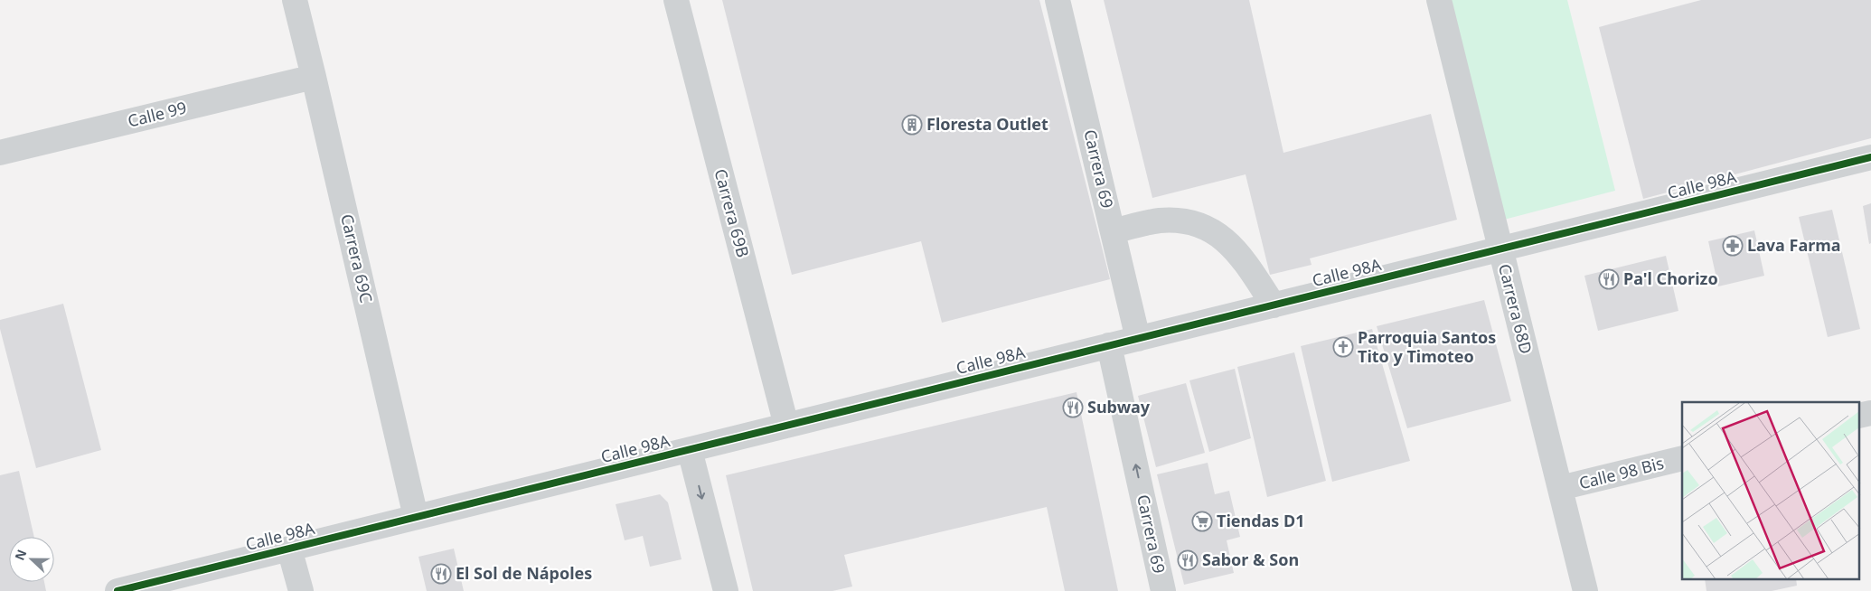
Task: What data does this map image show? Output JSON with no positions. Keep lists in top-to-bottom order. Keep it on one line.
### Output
{"streets":{"street":["Calle 99","Carrera 69","Calle 98A","Carrera 69B","Carrera 69C","Carrera 68D","Calle 98 Bis"]},"crossings":[["Calle 99","Carrera 69C"],["Carrera 69","Calle 98A"],["Calle 98A","Carrera 69B"],["Calle 98A","Carrera 69C"],["Calle 98A","Carrera 68D"],["Carrera 68D","Calle 98 Bis"]],"one_way":["Carrera 69"],"places":{"building":["Floresta Outlet"],"pharmacy":["Lava Farma"],"restaurant":["Pa'l Chorizo","Subway","Sabor & Son","El Sol de Nápoles"],"church":["Parroquia Santos Tito y Timoteo"],"supermarket":["Tiendas D1"]},"north":"left"}
